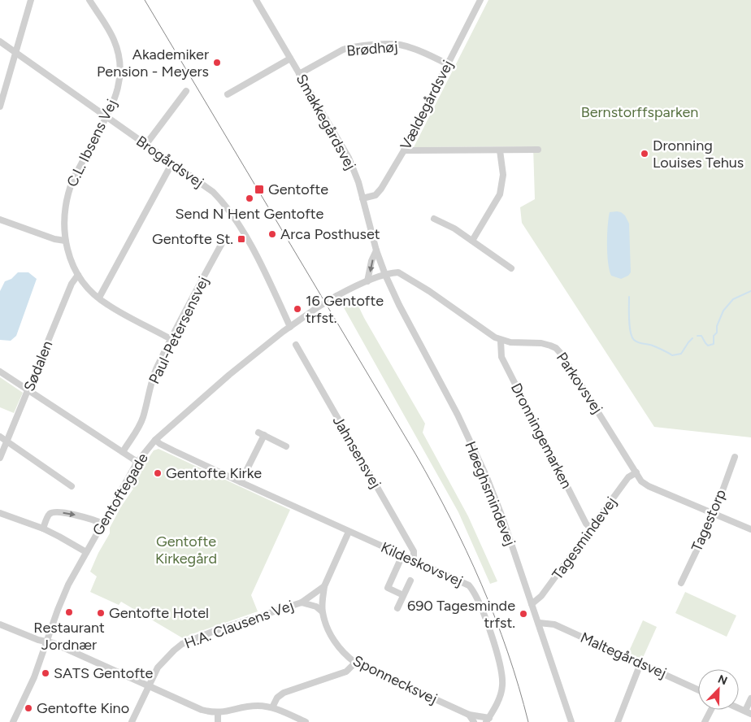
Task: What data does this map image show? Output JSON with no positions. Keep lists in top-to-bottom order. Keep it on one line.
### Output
{"streets":{"street":["Brødhøj","Vældegårdsvej","Smakkegårdsvej","C.L. Ibsens Vej","Brogårdsvej","Paul-Petersensvej","Sødalen","Parkovsvej","Dronningemarken","Jahnsensvej","Høeghsmindevej","Gentoftegade","Tagestorp","Tagesmindevej","Kildeskovsvej","H.A. Clausens Vej","Maltegårdsvej","Sponnecksvej"]},"crossings":[["Brødhøj","Vældegårdsvej"],["Brødhøj","Smakkegårdsvej"],["Vældegårdsvej","Smakkegårdsvej"],["Smakkegårdsvej","Parkovsvej"],["Smakkegårdsvej","Høeghsmindevej"],["Smakkegårdsvej","Gentoftegade"],["C.L. Ibsens Vej","Brogårdsvej"],["C.L. Ibsens Vej","Paul-Petersensvej"],["C.L. Ibsens Vej","Sødalen"],["Brogårdsvej","Gentoftegade"],["Parkovsvej","Dronningemarken"],["Parkovsvej","Høeghsmindevej"],["Parkovsvej","Gentoftegade"],["Parkovsvej","Tagestorp"],["Parkovsvej","Tagesmindevej"],["Dronningemarken","Tagesmindevej"],["Jahnsensvej","Kildeskovsvej"],["Høeghsmindevej","Gentoftegade"],["Høeghsmindevej","Tagesmindevej"],["Høeghsmindevej","Maltegårdsvej"],["Gentoftegade","Kildeskovsvej"],["Kildeskovsvej","Sponnecksvej"],["H.A. Clausens Vej","Sponnecksvej"]],"parks":["Bernstorffsparken","Gentofte Kirkegård"],"places":{"other":["Akademiker Pension - Meyers","Dronning Louises Tehus","Send N Hent Gentofte","Arca Posthuset","16 Gentofte trfst.","Gentofte Kirke","Restaurant Jordnær","Gentofte Hotel","690 Tagesminde trfst.","SATS Gentofte","Gentofte Kino"],"transit":["Gentofte","Gentofte St."]},"north":"top right"}
